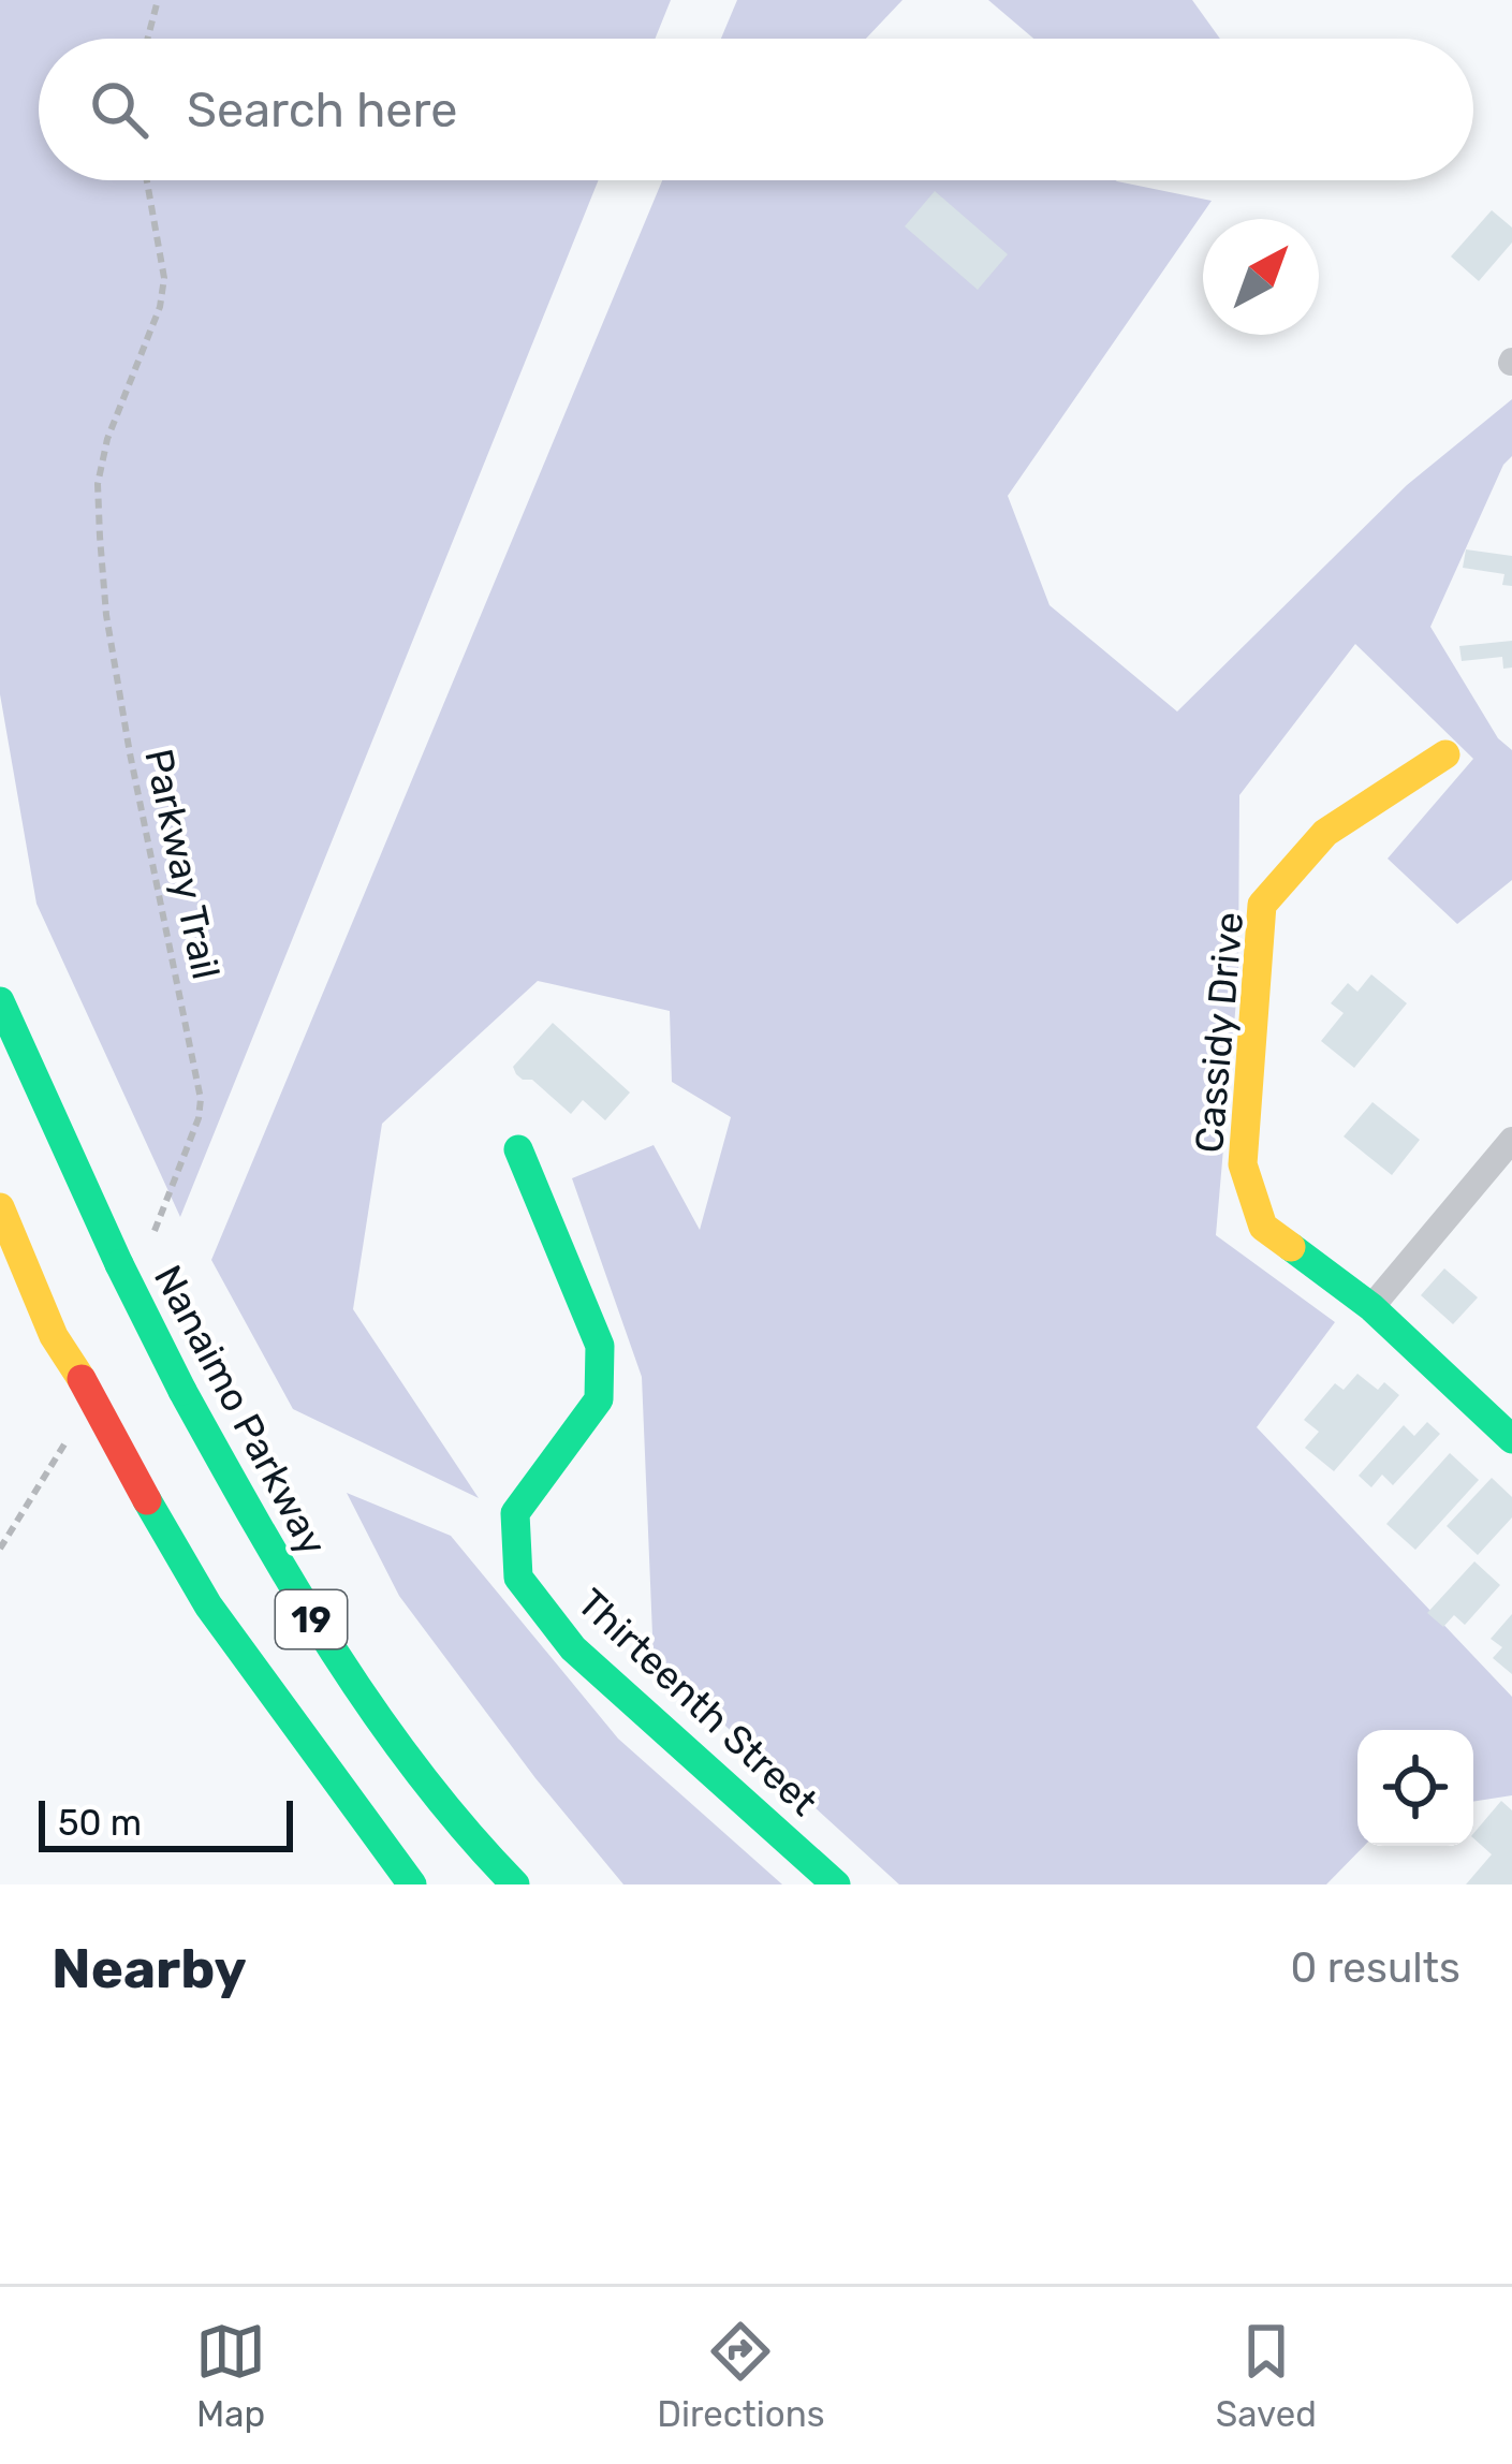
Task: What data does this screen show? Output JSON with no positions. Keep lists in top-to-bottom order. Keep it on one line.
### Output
{"streets":{"main road":["Cassidy Drive","Nanaimo Parkway","19","Thirteenth Street"],"path":["Parkway Trail"]},"scale_bar":"50 m","north":"top right","page":{"search":"Search here","scale":"50 m","heading":["Nearby","0 results"],"nav":["Map","Directions","Saved"]}}
